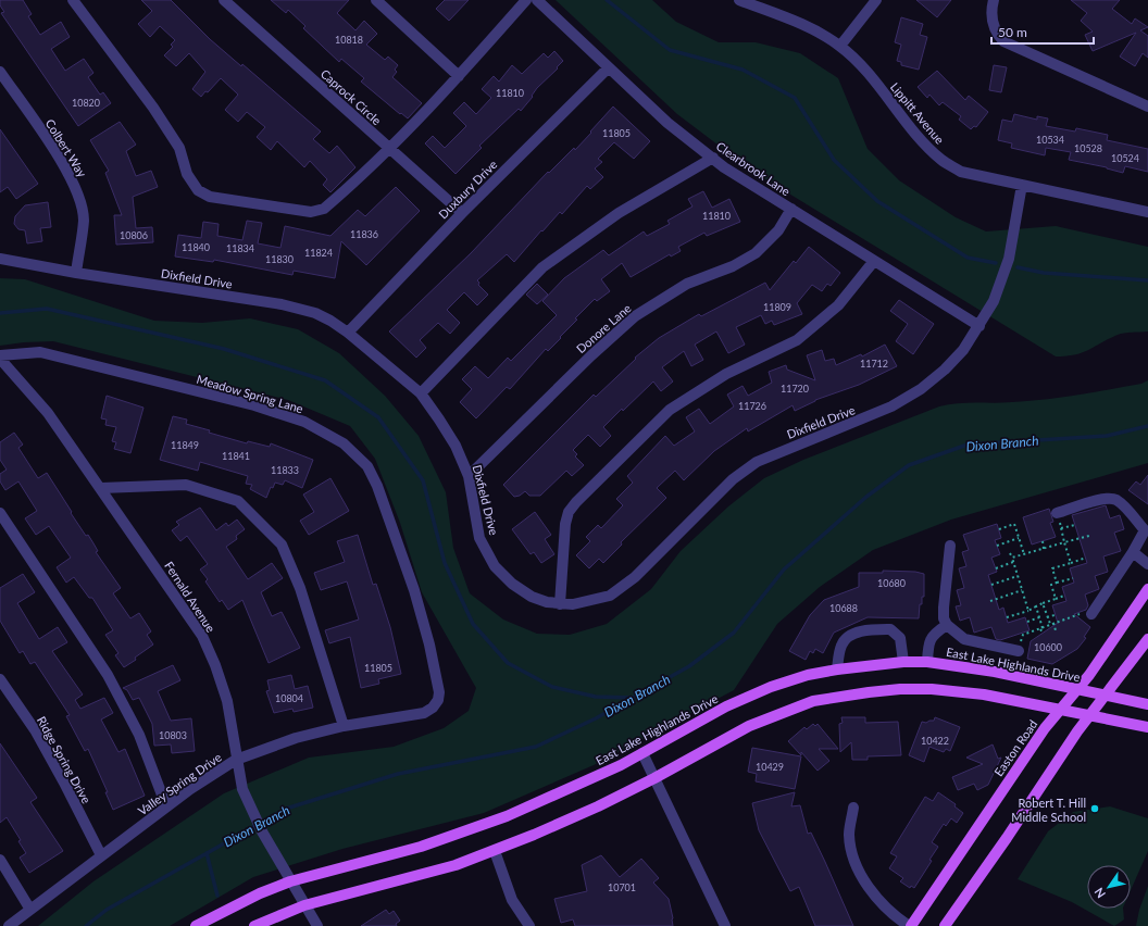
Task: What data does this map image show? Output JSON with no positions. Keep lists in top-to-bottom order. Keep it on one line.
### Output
{"streets":{"main road":["East Lake Highlands Drive","Easton Road"],"street":["Caprock Circle","Lippitt Avenue","Colbert Way","Clearbrook Lane","Duxbury Drive","Dixfield Drive","Donore Lane","Meadow Spring Lane","Fernald Avenue","Ridge Spring Drive","Valley Spring Drive"]},"crossings":[["Caprock Circle","Duxbury Drive"],["Lippitt Avenue","Dixfield Drive"],["Colbert Way","Dixfield Drive"],["Clearbrook Lane","Duxbury Drive"],["Clearbrook Lane","Dixfield Drive"],["Clearbrook Lane","Donore Lane"],["Duxbury Drive","Dixfield Drive"],["Dixfield Drive","Donore Lane"],["Meadow Spring Lane","Valley Spring Drive"],["Fernald Avenue","East Lake Highlands Drive"],["Fernald Avenue","Valley Spring Drive"],["East Lake Highlands Drive","Easton Road"],["Ridge Spring Drive","Valley Spring Drive"]],"water":["Dixon Branch"],"places":["Robert T. Hill Middle School"],"house_numbers":["10818","11810","10820","11805","10534","10528","10524","11810","11836","10806","11840","11834","11824","11830","11809","11712","11720","11726","11849","11841","11833","10680","10688","10600","11805","10804","10803","10422","10429","10701"],"scale_bar":"50 m","north":"bottom left"}
